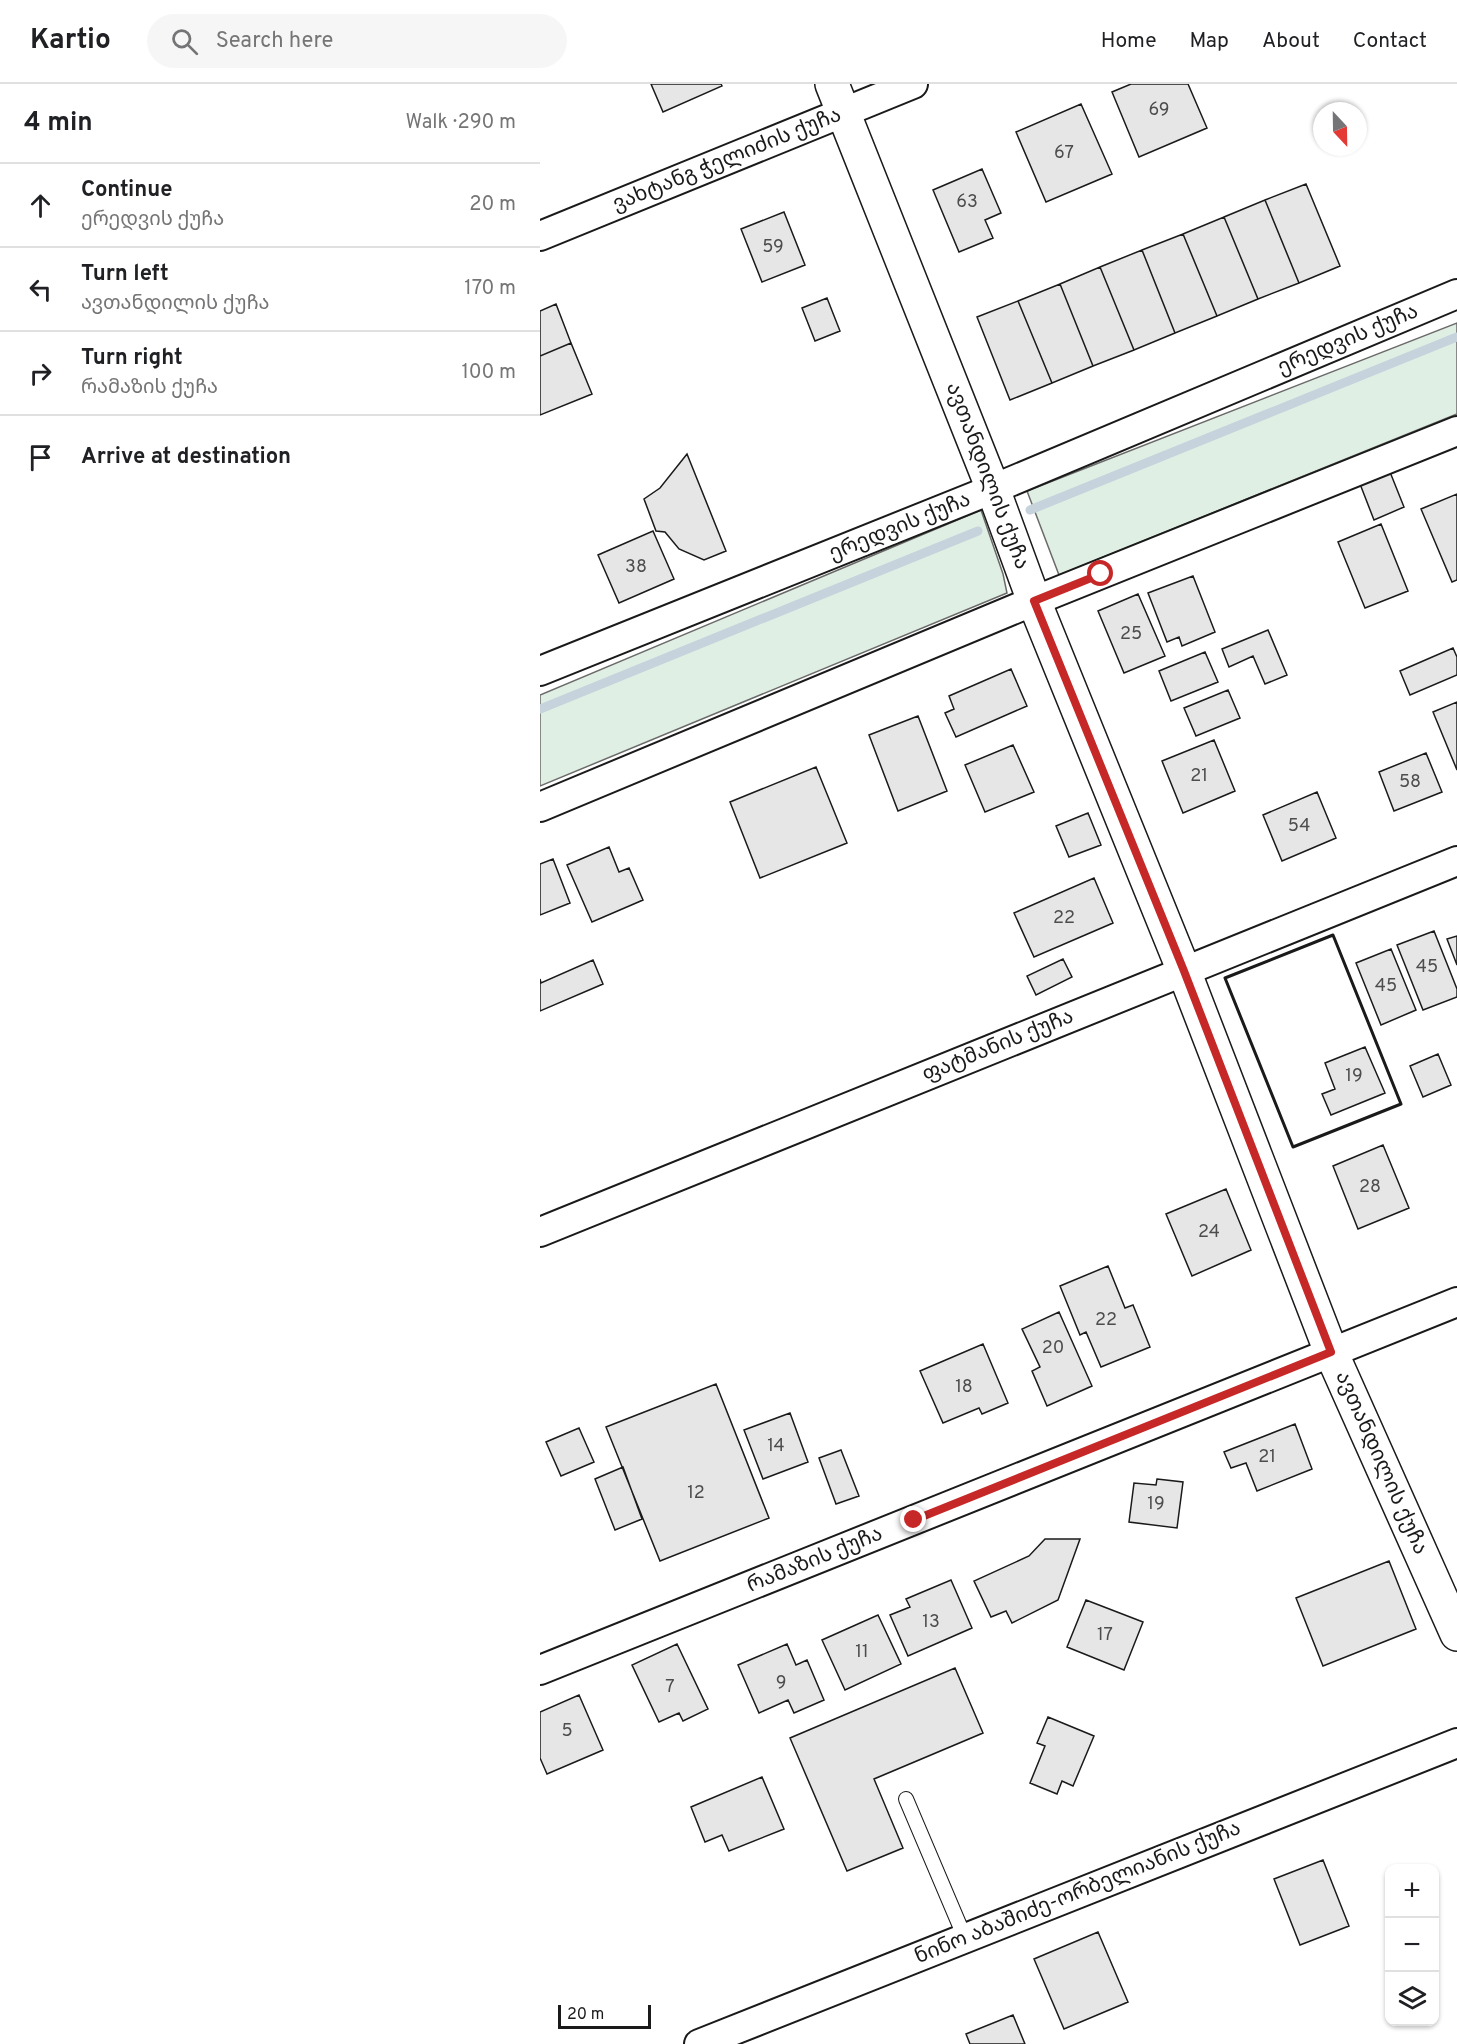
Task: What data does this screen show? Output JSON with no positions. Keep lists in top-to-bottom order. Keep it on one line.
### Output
{"streets":{"street":["ვახტანგ ჭელიძის ქუჩა","ერედვის ქუჩა","ავთანდილის ქუჩა","ფატმანის ქუჩა","რამაზის ქუჩა","ნინო აბაშიძე-ორბელიანის ქუჩა"]},"crossings":[["ვახტანგ ჭელიძის ქუჩა","ავთანდილის ქუჩა"],["ერედვის ქუჩა","ავთანდილის ქუჩა"],["ავთანდილის ქუჩა","ფატმანის ქუჩა"],["ავთანდილის ქუჩა","რამაზის ქუჩა"]],"house_numbers":["69","67","63","59","38","25","21","58","54","22","45","45","19","28","24","22","20","18","14","21","12","19","13","17","11","9","7","5"],"scale_bar":"20 m","north":"bottom","page":{"header":"Kartio","search":"Search here","nav":["Home","Map","About","Contact"],"heading":["4 min","Walk · 290 m"],"list":[["Continue","ერედვის ქუჩა","20 m"],["Turn left","ავთანდილის ქუჩა","170 m"],["Turn right","რამაზის ქუჩა","100 m"],"Arrive at destination"],"map_buttons":["+","−"],"scale":"20 m"}}
